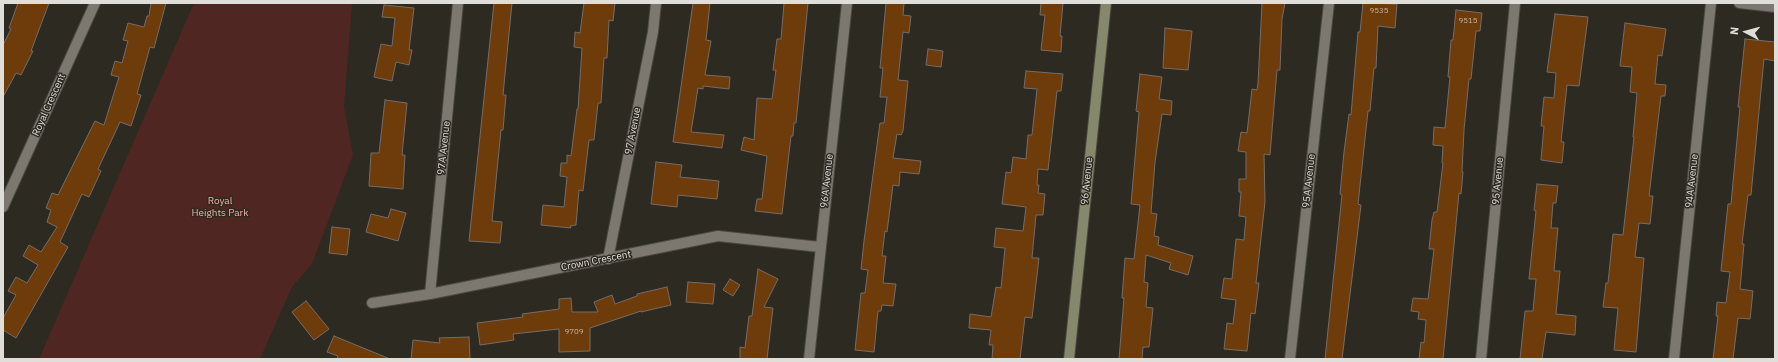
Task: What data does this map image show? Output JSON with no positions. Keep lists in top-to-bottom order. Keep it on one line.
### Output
{"streets":{"street":["Royal Crescent","97 Avenue","97A Avenue","96A Avenue","96 Avenue","95A Avenue","95 Avenue","94A Avenue","Crown Crescent"]},"crossings":[["97 Avenue","Crown Crescent"],["97A Avenue","Crown Crescent"],["96A Avenue","Crown Crescent"]],"parks":["Royal Heights Park"],"house_numbers":["9535","9515","9709"],"north":"left"}
